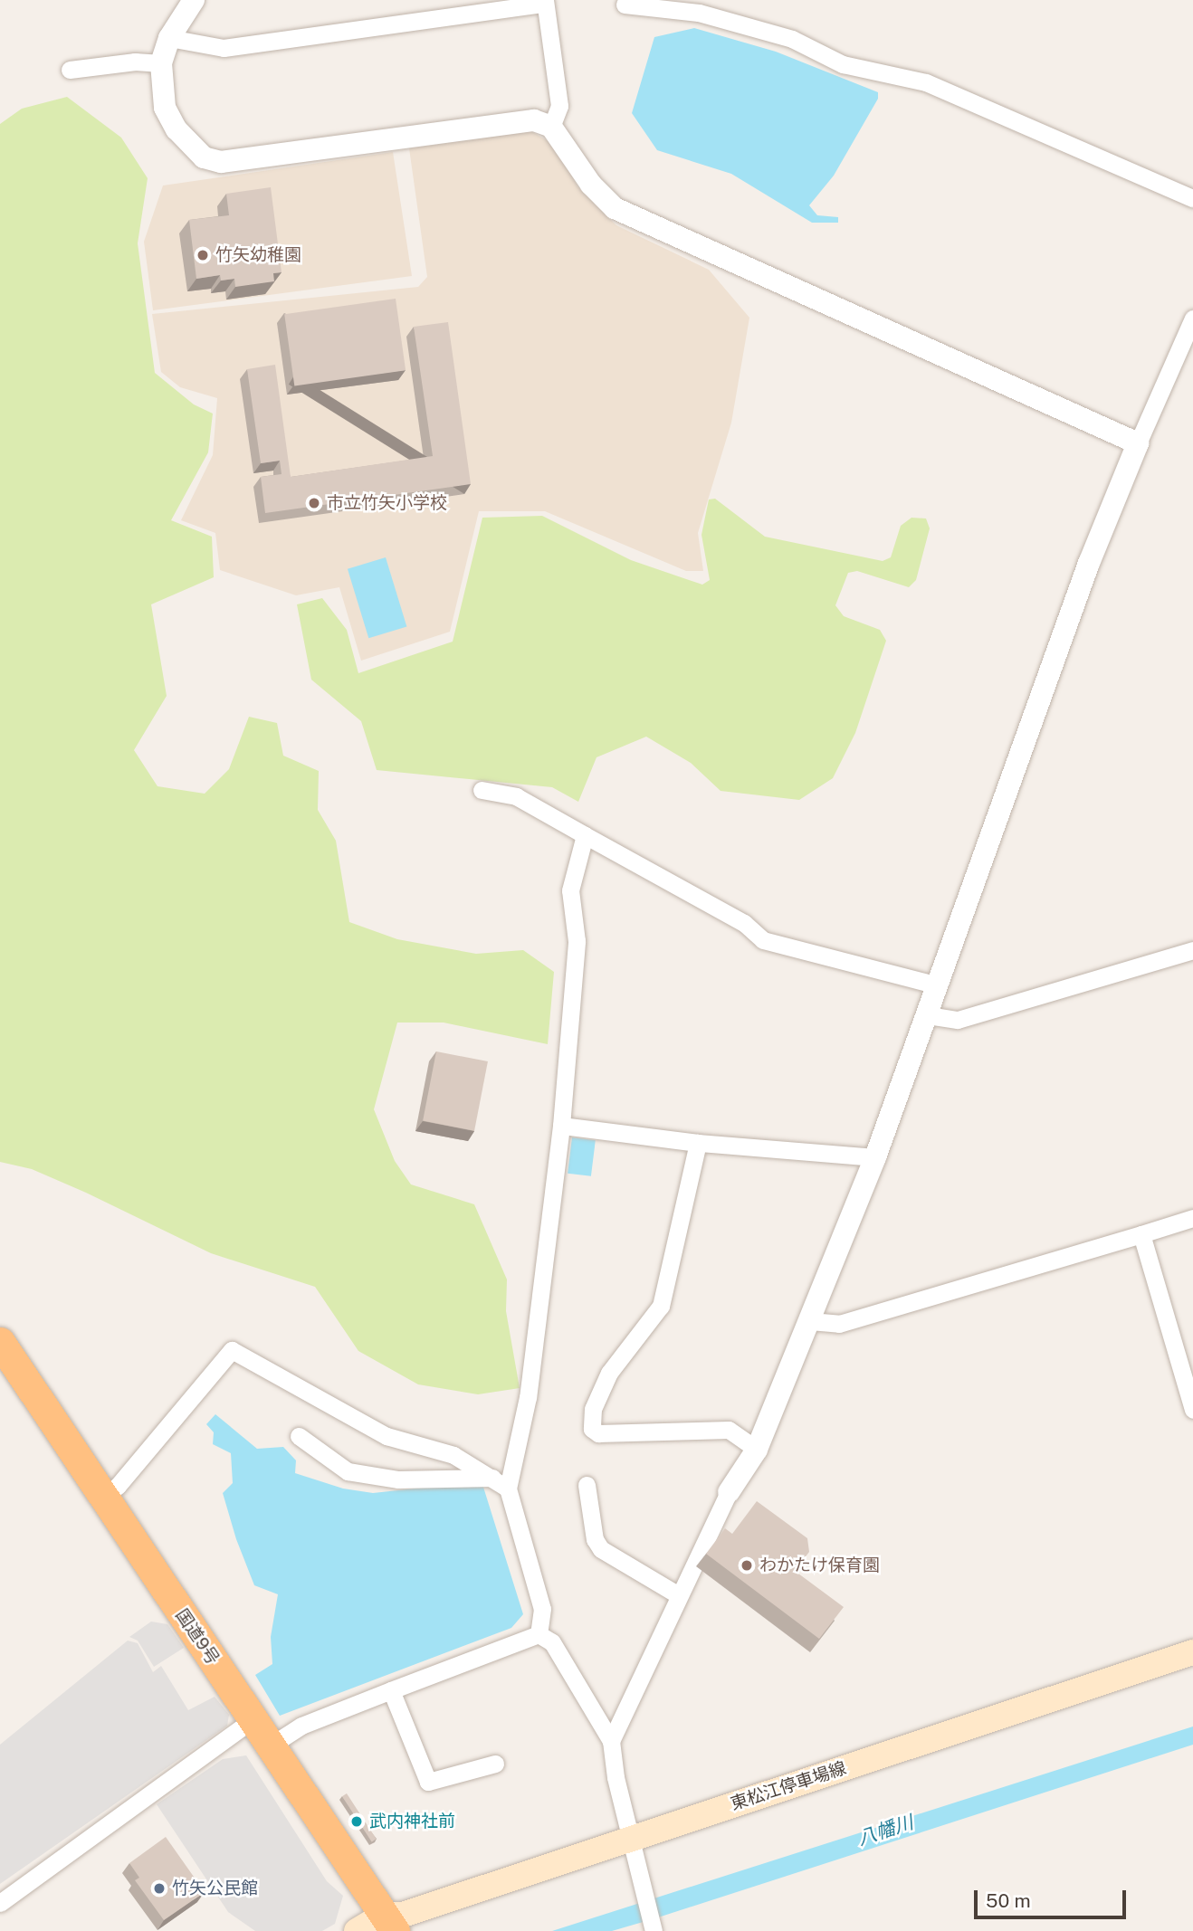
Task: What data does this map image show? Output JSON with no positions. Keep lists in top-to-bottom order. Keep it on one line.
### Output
{"streets":{"highway":["国道9号"],"main road":["東松江停車場線"]},"crossings":[["国道9号","東松江停車場線"]],"water":["八幡川"],"places":["竹矢幼稚園","市立竹矢小学校","わかたけ保育園","武内神社前","竹矢公民館"],"scale_bar":"50 m"}
